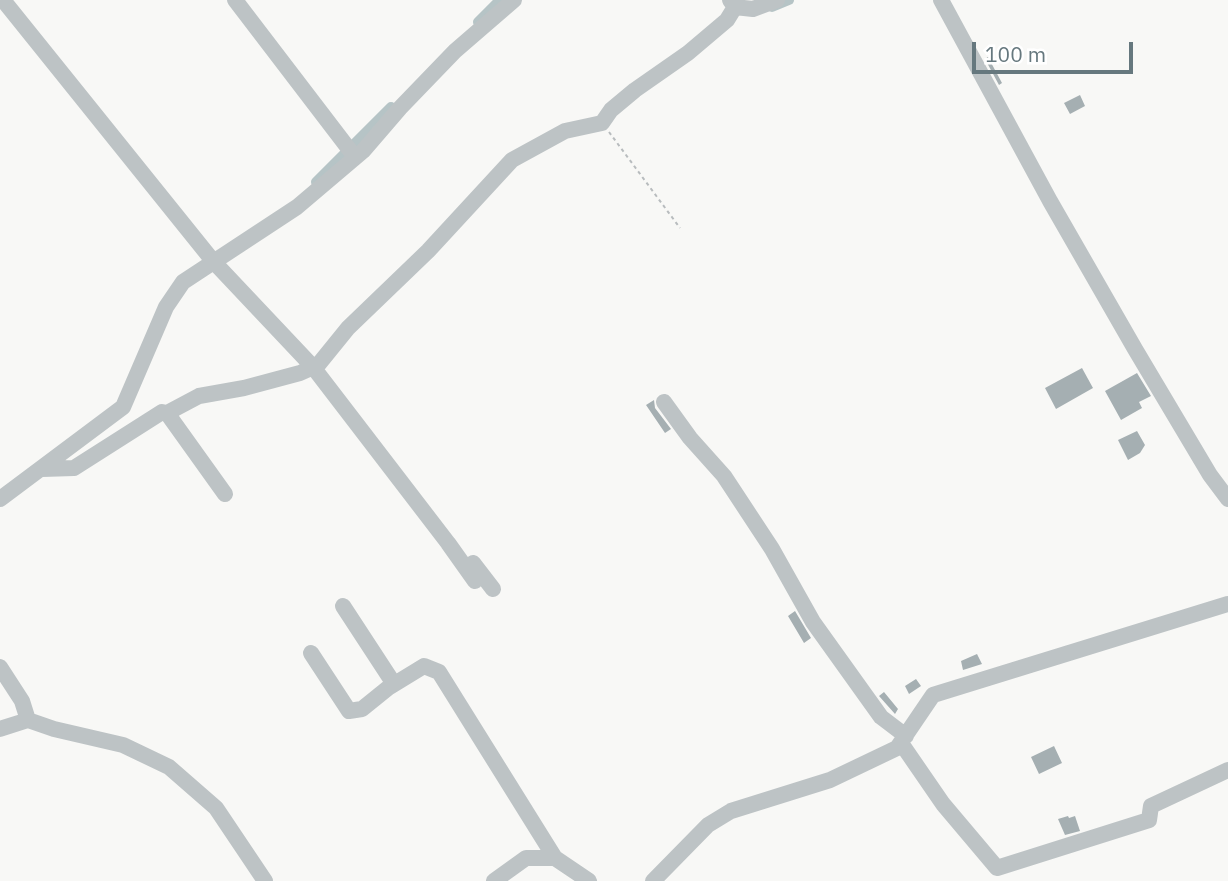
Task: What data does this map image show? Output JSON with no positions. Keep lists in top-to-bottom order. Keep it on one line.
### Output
{"scale_bar":"100 m"}
